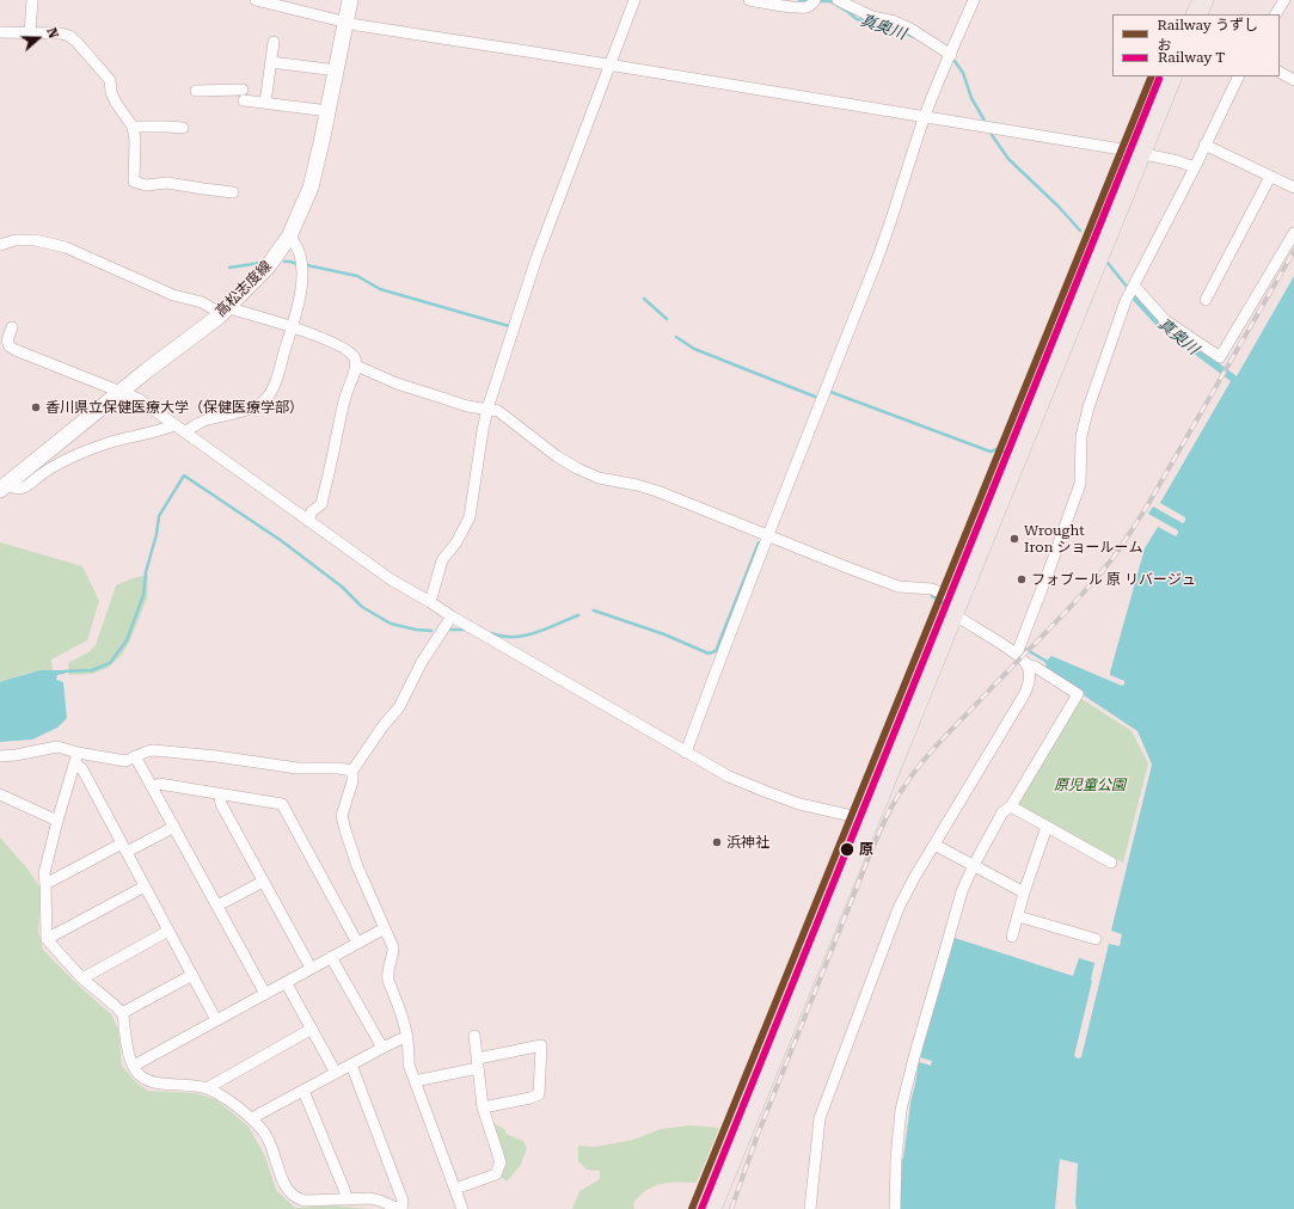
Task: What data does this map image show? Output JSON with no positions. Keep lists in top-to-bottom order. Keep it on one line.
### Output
{"streets":{"main road":["高松志度線"]},"water":["真奥川"],"parks":["原児童公園"],"places":["香川県立保健医療大学（保健医療学部）","Wrought Iron ショールーム","フォブール 原 リバージュ","浜神社","原"],"lines":["rail line うずしお","rail line T"],"legend":["Railway うずしお","Railway T"],"north":"right"}
